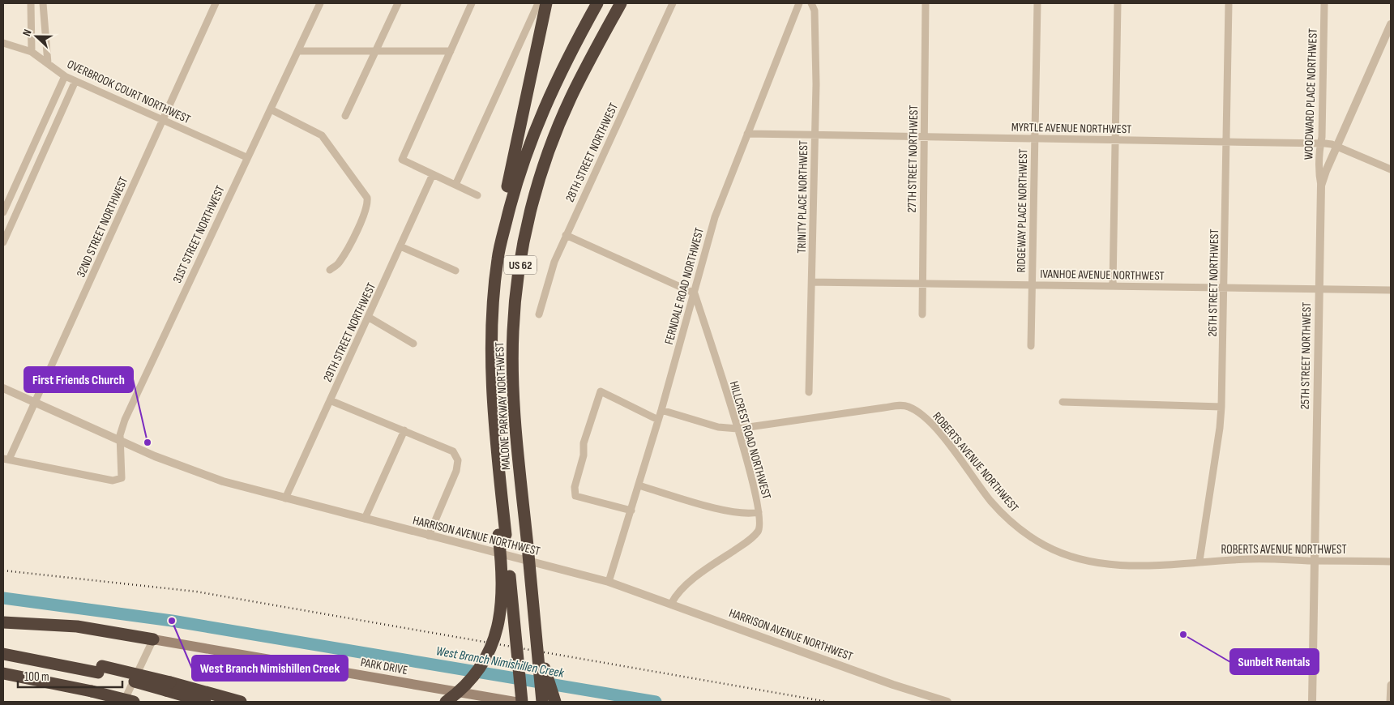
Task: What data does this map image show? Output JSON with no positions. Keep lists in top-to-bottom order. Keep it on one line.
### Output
{"streets":{"highway":["US 62","MALONE PARKWAY NORTHWEST"],"main road":["PARK DRIVE"],"street":["OVERBROOK COURT NORTHWEST","WOODWARD PLACE NORTHWEST","MYRTLE AVENUE NORTHWEST","28TH STREET NORTHWEST","27TH STREET NORTHWEST","TRINITY PLACE NORTHWEST","RIDGEWAY PLACE NORTHWEST","32ND STREET NORTHWEST","31ST STREET NORTHWEST","IVANHOE AVENUE NORTHWEST","26TH STREET NORTHWEST","FERNDALE ROAD NORTHWEST","29TH STREET NORTHWEST","25TH STREET NORTHWEST","HILLCREST ROAD NORTHWEST","ROBERTS AVENUE NORTHWEST","HARRISON AVENUE NORTHWEST"]},"crossings":[["OVERBROOK COURT NORTHWEST","32ND STREET NORTHWEST"],["OVERBROOK COURT NORTHWEST","31ST STREET NORTHWEST"],["WOODWARD PLACE NORTHWEST","MYRTLE AVENUE NORTHWEST"],["WOODWARD PLACE NORTHWEST","25TH STREET NORTHWEST"],["MYRTLE AVENUE NORTHWEST","27TH STREET NORTHWEST"],["MYRTLE AVENUE NORTHWEST","TRINITY PLACE NORTHWEST"],["MYRTLE AVENUE NORTHWEST","RIDGEWAY PLACE NORTHWEST"],["MYRTLE AVENUE NORTHWEST","26TH STREET NORTHWEST"],["MYRTLE AVENUE NORTHWEST","FERNDALE ROAD NORTHWEST"],["MYRTLE AVENUE NORTHWEST","25TH STREET NORTHWEST"],["27TH STREET NORTHWEST","IVANHOE AVENUE NORTHWEST"],["TRINITY PLACE NORTHWEST","IVANHOE AVENUE NORTHWEST"],["RIDGEWAY PLACE NORTHWEST","IVANHOE AVENUE NORTHWEST"],["32ND STREET NORTHWEST","31ST STREET NORTHWEST"],["32ND STREET NORTHWEST","HARRISON AVENUE NORTHWEST"],["31ST STREET NORTHWEST","HARRISON AVENUE NORTHWEST"],["IVANHOE AVENUE NORTHWEST","26TH STREET NORTHWEST"],["IVANHOE AVENUE NORTHWEST","25TH STREET NORTHWEST"],["26TH STREET NORTHWEST","ROBERTS AVENUE NORTHWEST"],["FERNDALE ROAD NORTHWEST","HILLCREST ROAD NORTHWEST"],["FERNDALE ROAD NORTHWEST","ROBERTS AVENUE NORTHWEST"],["FERNDALE ROAD NORTHWEST","HARRISON AVENUE NORTHWEST"],["29TH STREET NORTHWEST","HARRISON AVENUE NORTHWEST"],["25TH STREET NORTHWEST","ROBERTS AVENUE NORTHWEST"],["HILLCREST ROAD NORTHWEST","ROBERTS AVENUE NORTHWEST"],["HILLCREST ROAD NORTHWEST","HARRISON AVENUE NORTHWEST"]],"water":["West Branch Nimishillen Creek"],"places":["First Friends Church","West Branch Nimishillen Creek","Sunbelt Rentals"],"scale_bar":"100 m","north":"left"}
